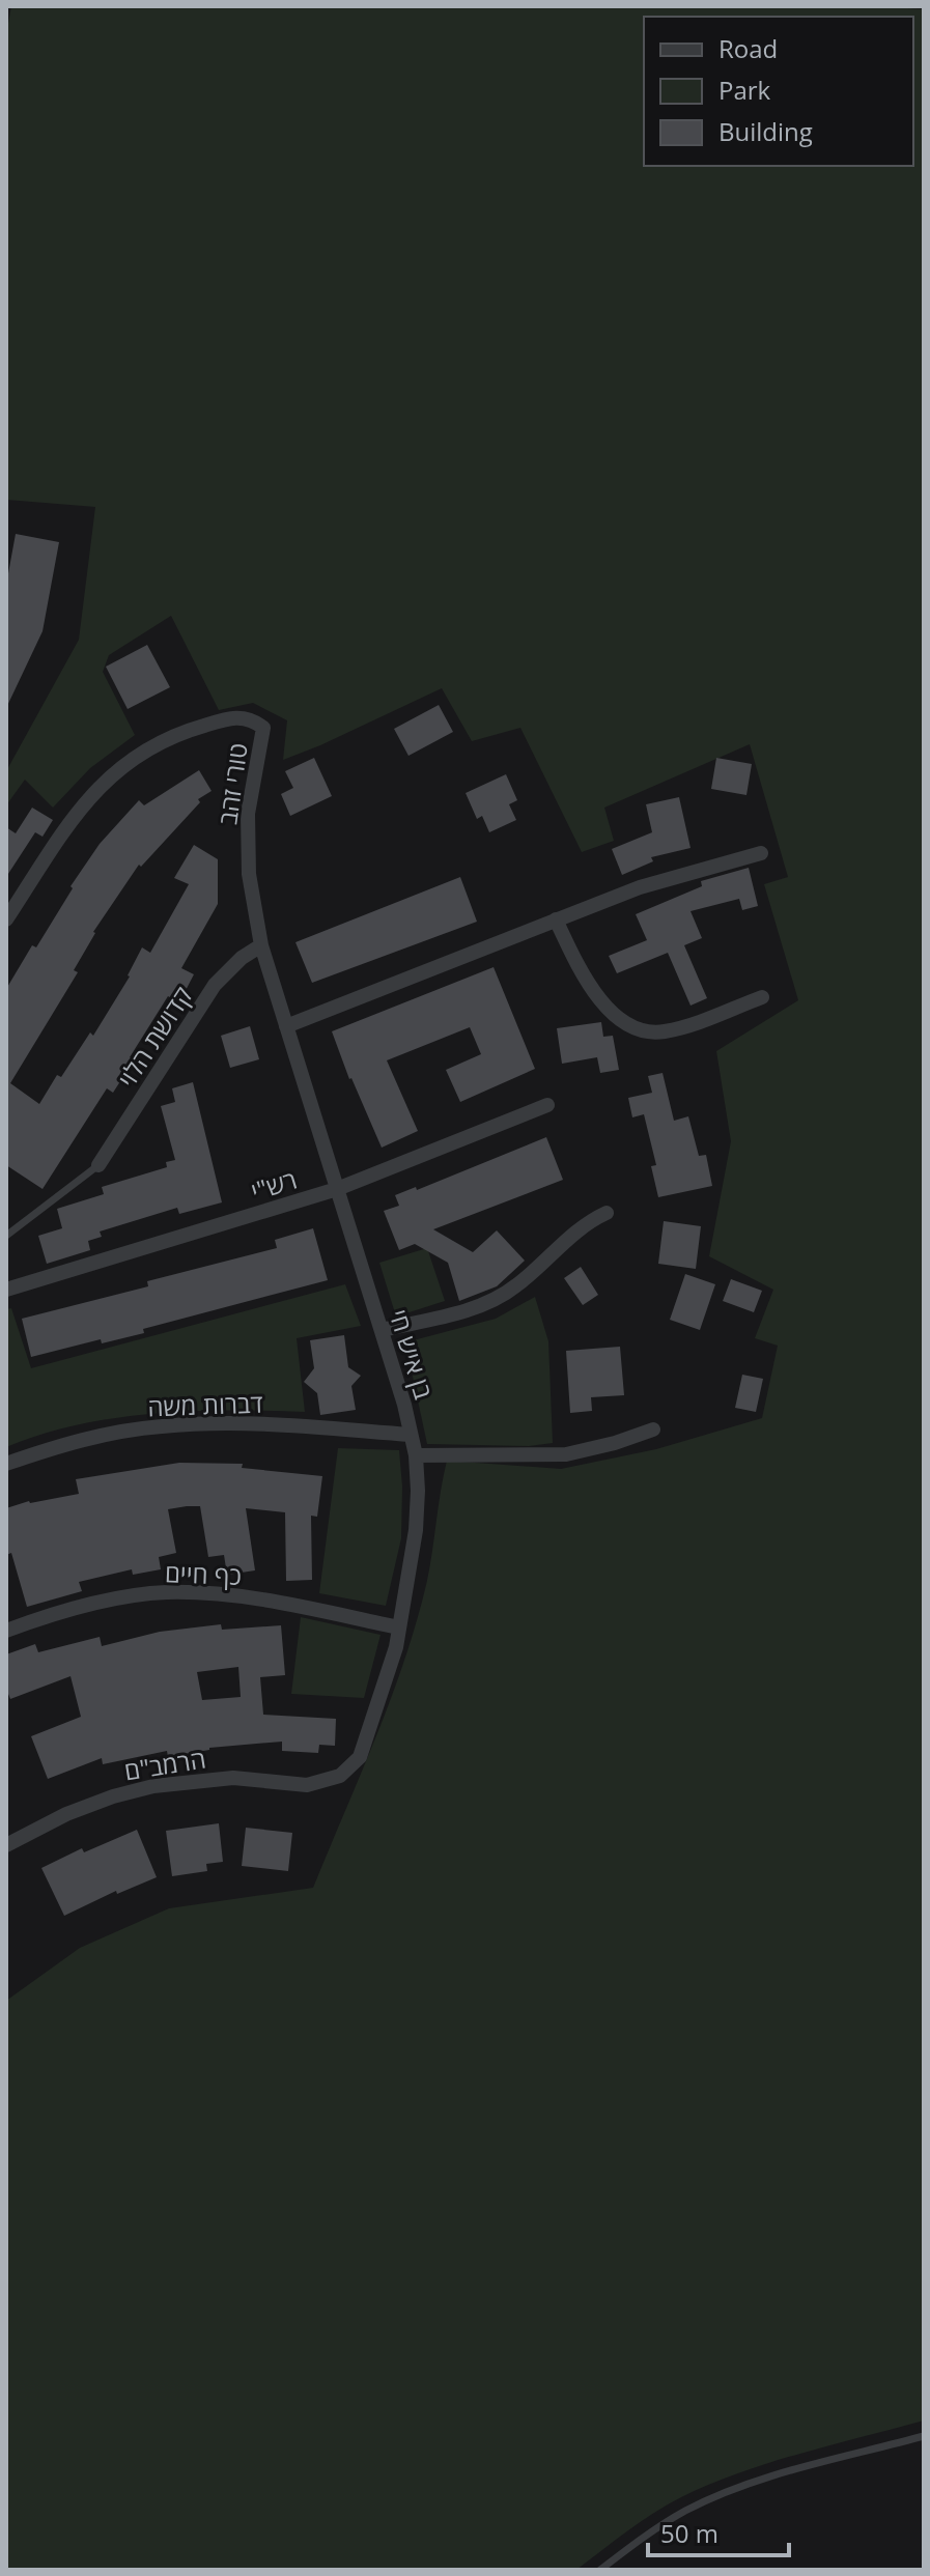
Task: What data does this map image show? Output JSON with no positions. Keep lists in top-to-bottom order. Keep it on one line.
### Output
{"streets":{"street":["טורי זהב","קדושת הלוי","רש\"י","בן איש חי","דברות משה","כף חיים","הרמב\"ם"]},"crossings":[["טורי זהב","קדושת הלוי"],["טורי זהב","בן איש חי"],["קדושת הלוי","בן איש חי"],["רש\"י","בן איש חי"],["בן איש חי","דברות משה"],["בן איש חי","כף חיים"],["בן איש חי","הרמב\"ם"]],"legend":["Road","Park","Building"],"scale_bar":"50 m"}
